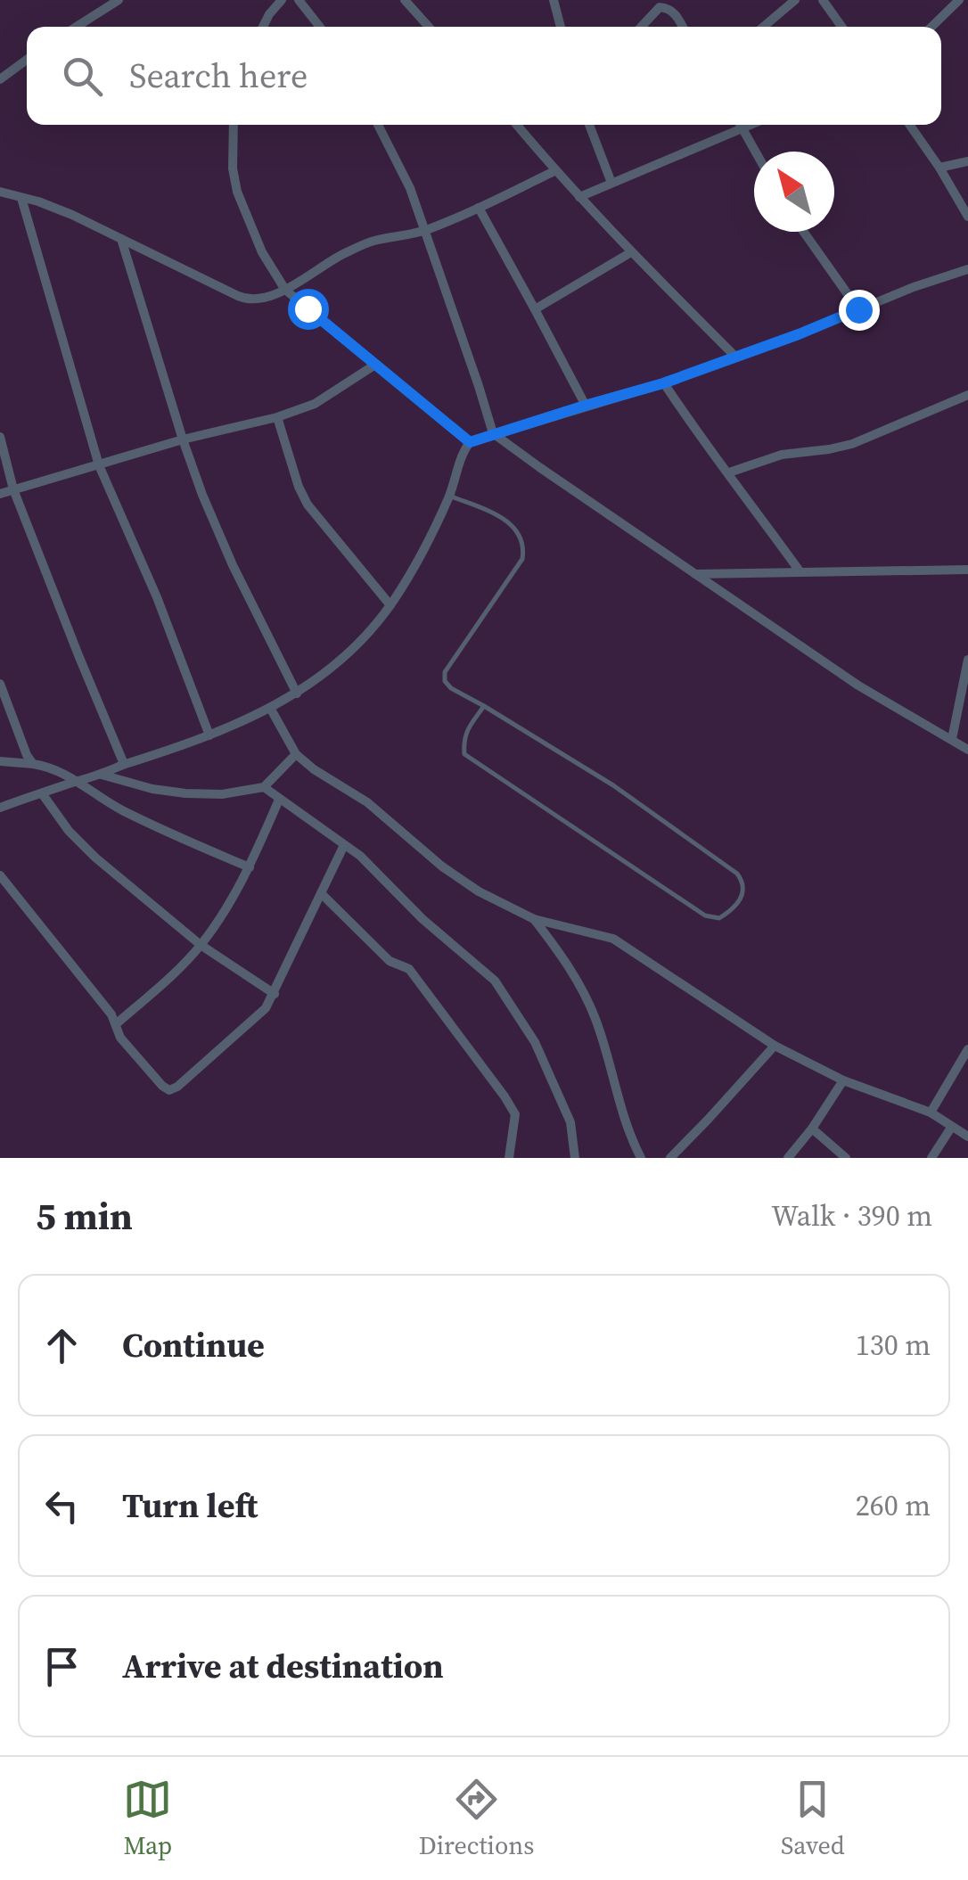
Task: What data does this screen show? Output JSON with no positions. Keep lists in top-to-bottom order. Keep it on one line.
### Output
{"north":"top left","page":{"search":"Search here","heading":["5 min","Walk · 390 m"],"list":[["Continue","130 m"],["Turn left","260 m"],"Arrive at destination"],"nav":["Map","Directions","Saved"]}}
